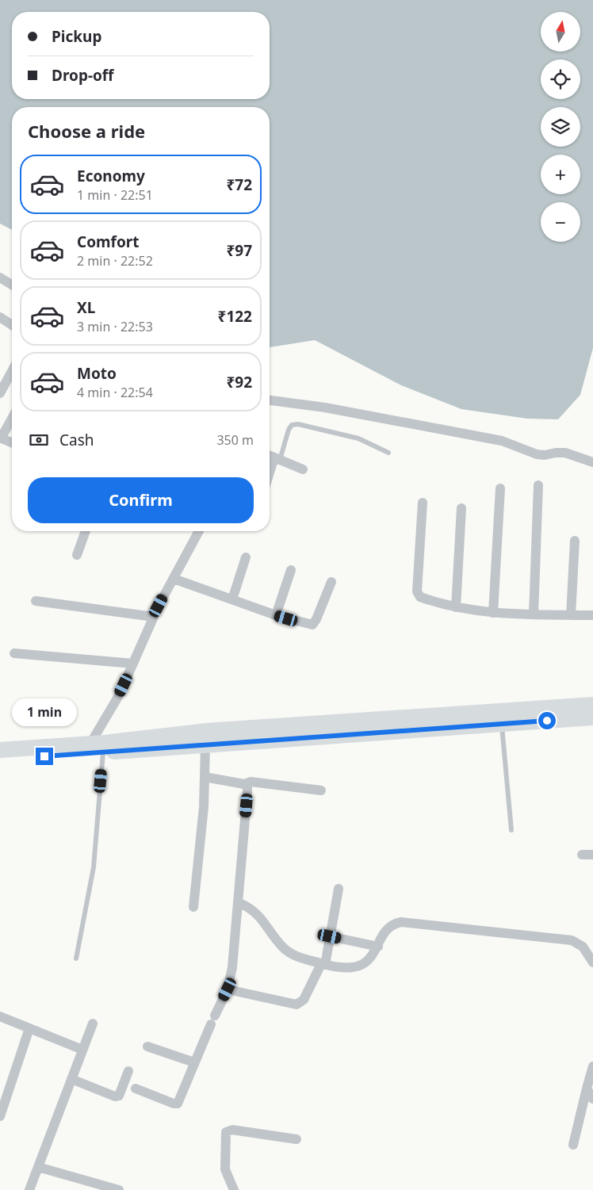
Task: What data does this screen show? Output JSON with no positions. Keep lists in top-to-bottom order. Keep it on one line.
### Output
{"north":"top","page":{"map_buttons":["+","−"],"banner":["Pickup","Drop-off"],"heading":"Choose a ride","list":[{"name":"Economy","note":"1 min · 22:51","value":"₹72"},{"name":"Comfort","note":"2 min · 22:52","value":"₹97"},{"name":"XL","note":"3 min · 22:53","value":"₹122"},{"name":"Moto","note":"4 min · 22:54","value":"₹92"}],"pay":["Cash","350 m"],"buttons":"Confirm","bubble":"1 min"}}
